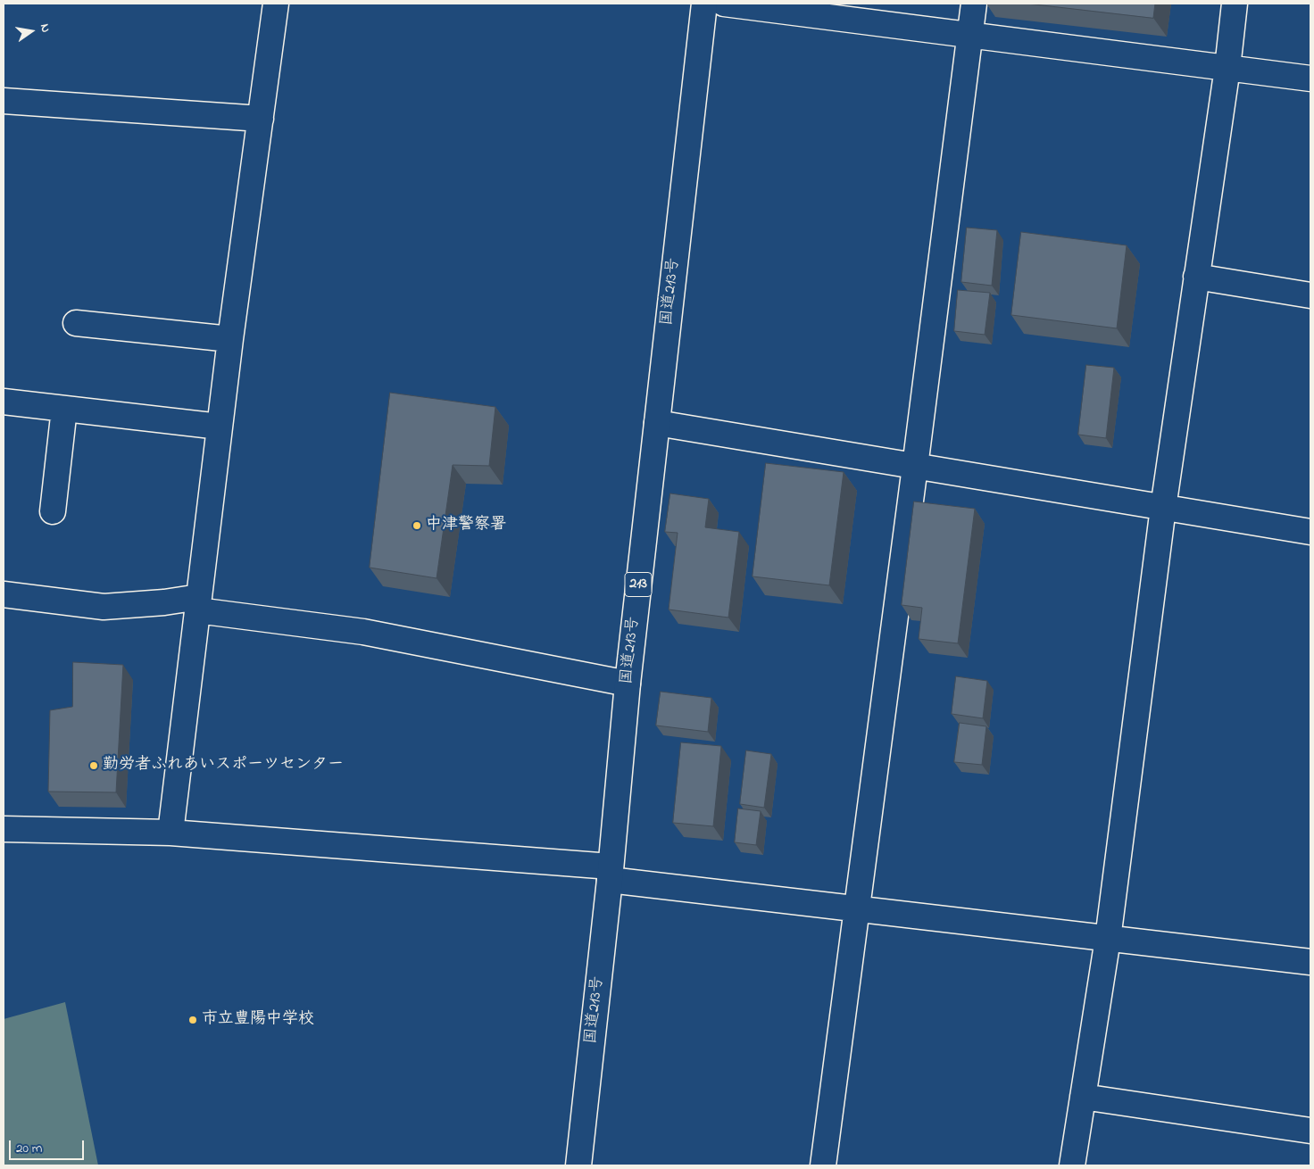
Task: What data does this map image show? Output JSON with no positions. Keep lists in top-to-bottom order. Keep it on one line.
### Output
{"streets":{"main road":["国道213号","213"]},"places":["中津警察署","勤労者ふれあいスポーツセンター","市立豊陽中学校"],"scale_bar":"20 m","north":"right"}
